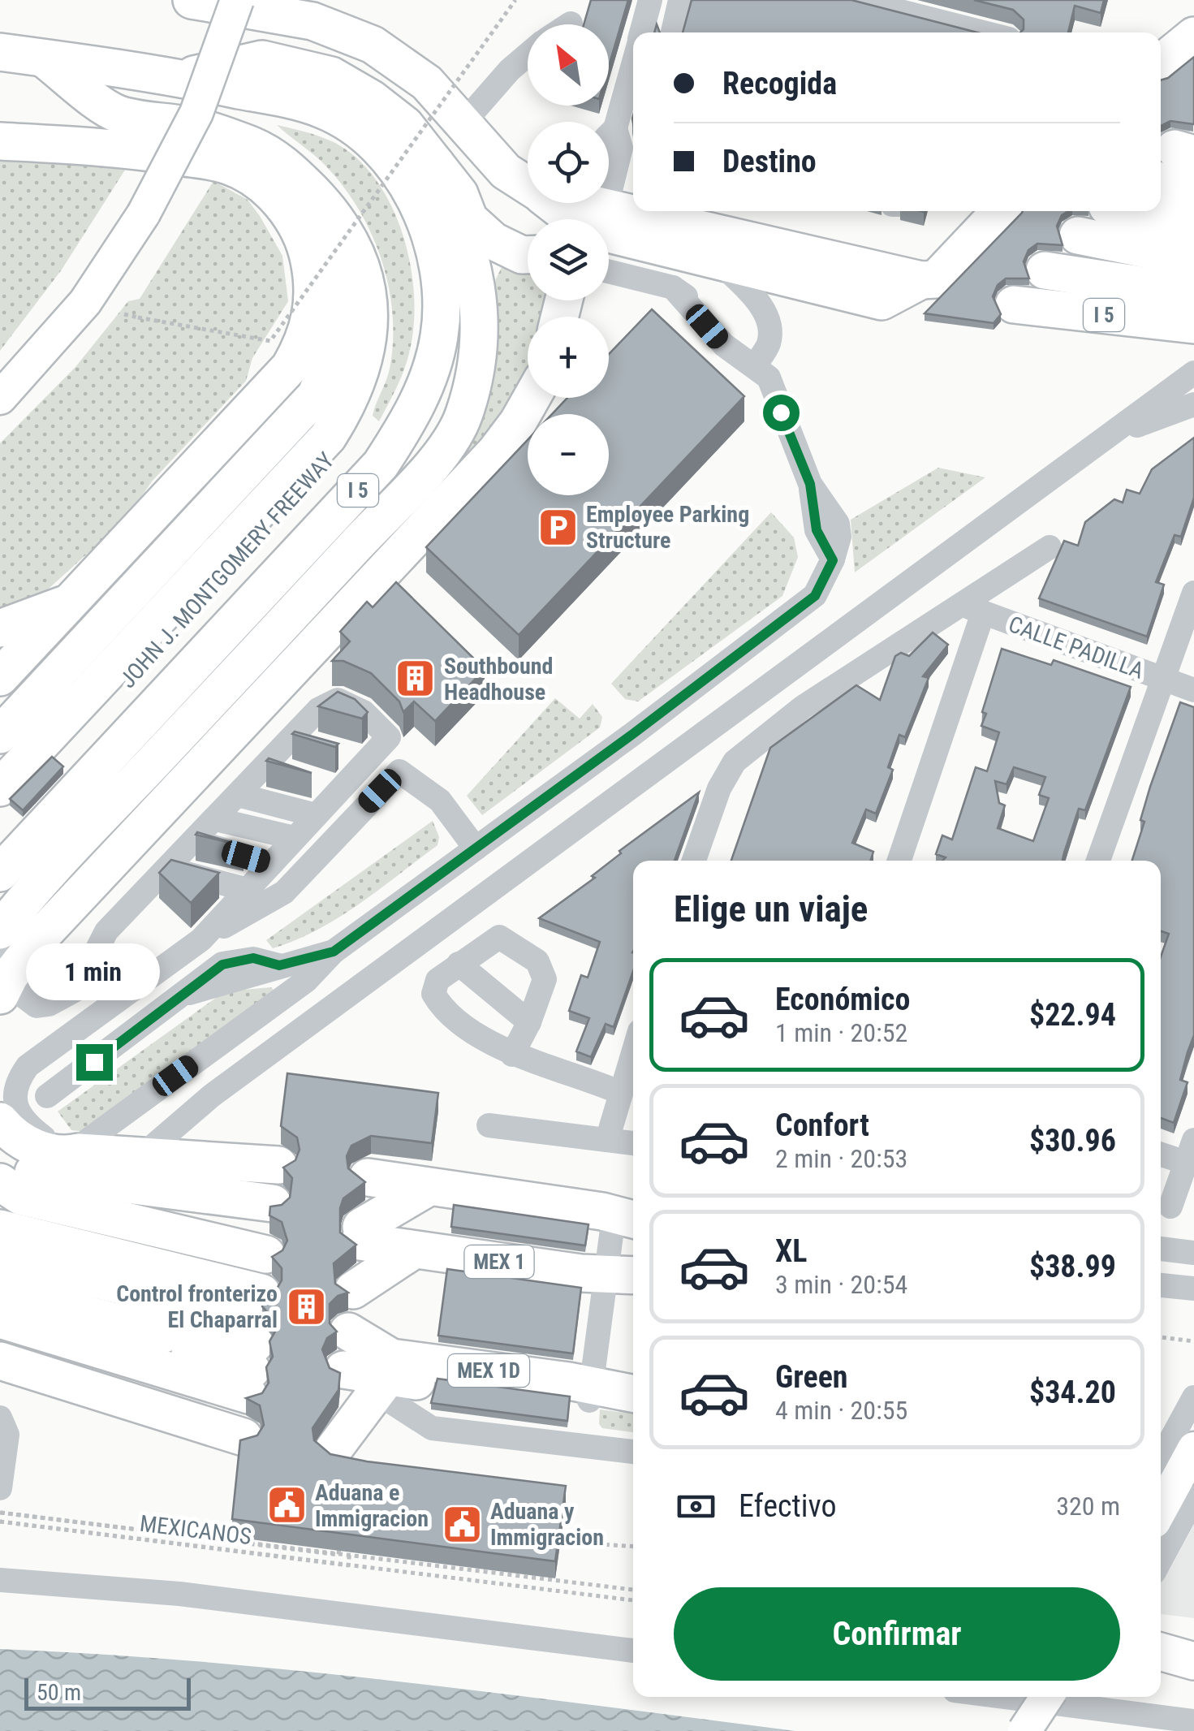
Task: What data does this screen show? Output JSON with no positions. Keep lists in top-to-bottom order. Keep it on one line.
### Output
{"streets":{"highway":["I 5","JOHN J. MONTGOMERY FREEWAY","MEX 1","MEX 1D"],"street":["CALLE PADILLA"]},"crossings":[["I 5","JOHN J. MONTGOMERY FREEWAY"],["MEX 1","MEX 1D"]],"places":{"parking":["Employee Parking Structure"],"building":["Southbound Headhouse","Control fronterizo El Chaparral"],"public building":["Aduana e Immigracion","Aduana y Immigracion"]},"scale_bar":"50 m","north":"top left","page":{"map_buttons":["+","−"],"banner":["Recogida","Destino"],"heading":"Elige un viaje","bubble":"1 min","list":[{"name":"Económico","note":"1 min · 20:52","value":"$22.94"},{"name":"Confort","note":"2 min · 20:53","value":"$30.96"},{"name":"XL","note":"3 min · 20:54","value":"$38.99"},{"name":"Green","note":"4 min · 20:55","value":"$34.20"}],"pay":["Efectivo","320 m"],"buttons":"Confirmar","scale":"50 m"}}
